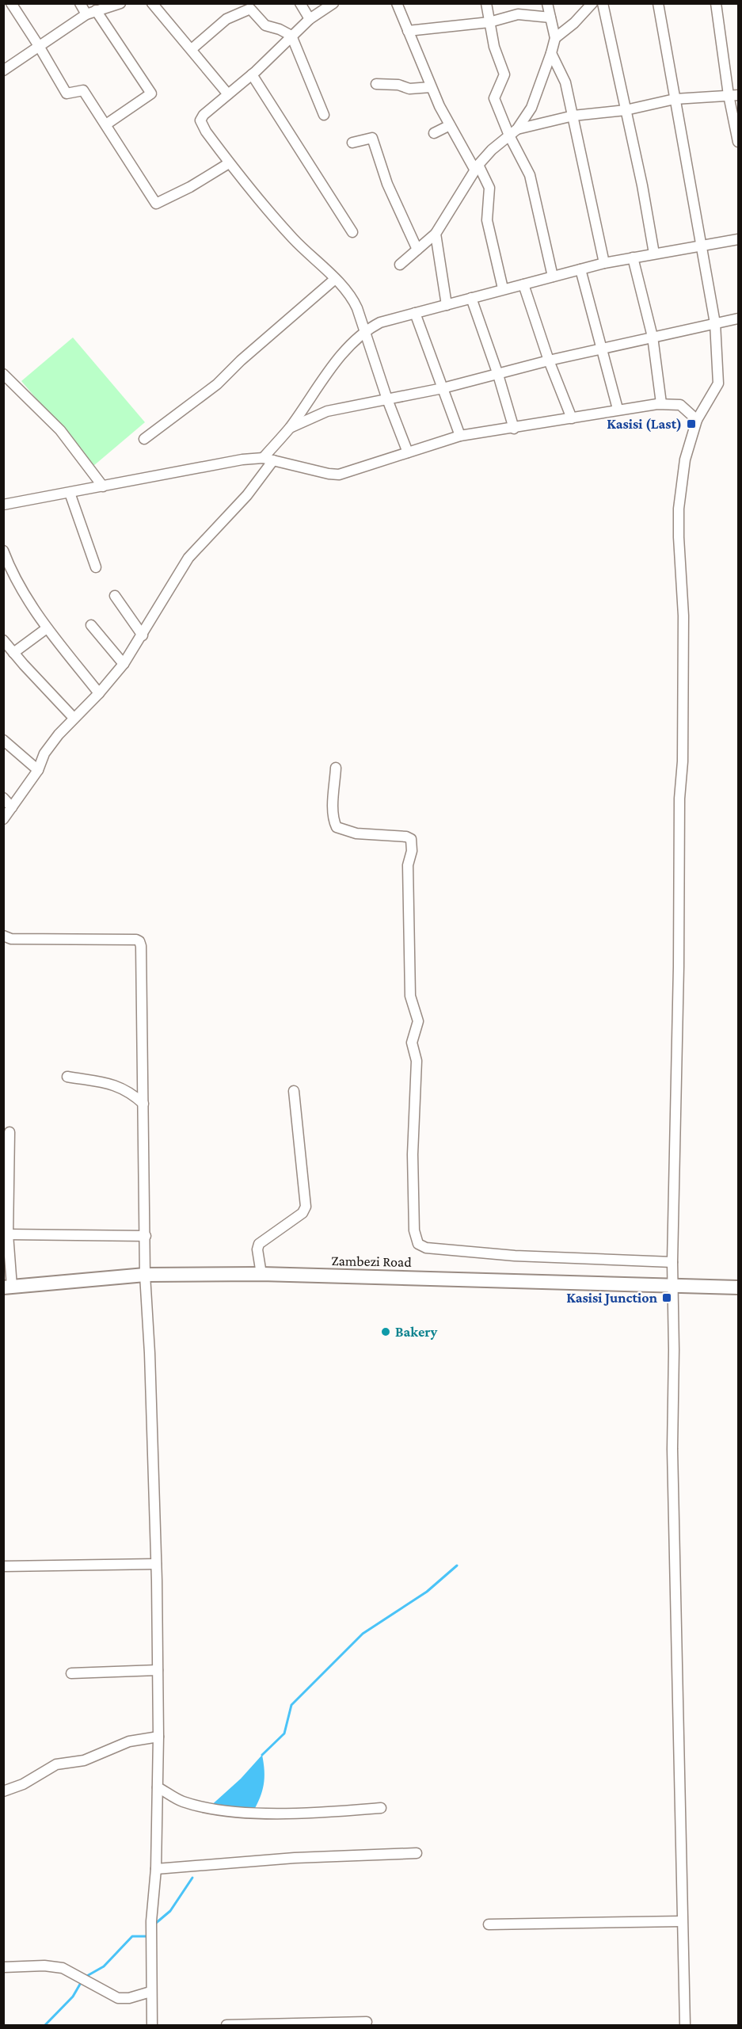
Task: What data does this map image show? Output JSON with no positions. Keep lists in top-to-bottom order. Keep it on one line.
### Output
{"streets":{"main road":["Zambezi Road"]},"places":{"transit":["Kasisi (Last)","Kasisi Junction"],"other":["Bakery"]}}
